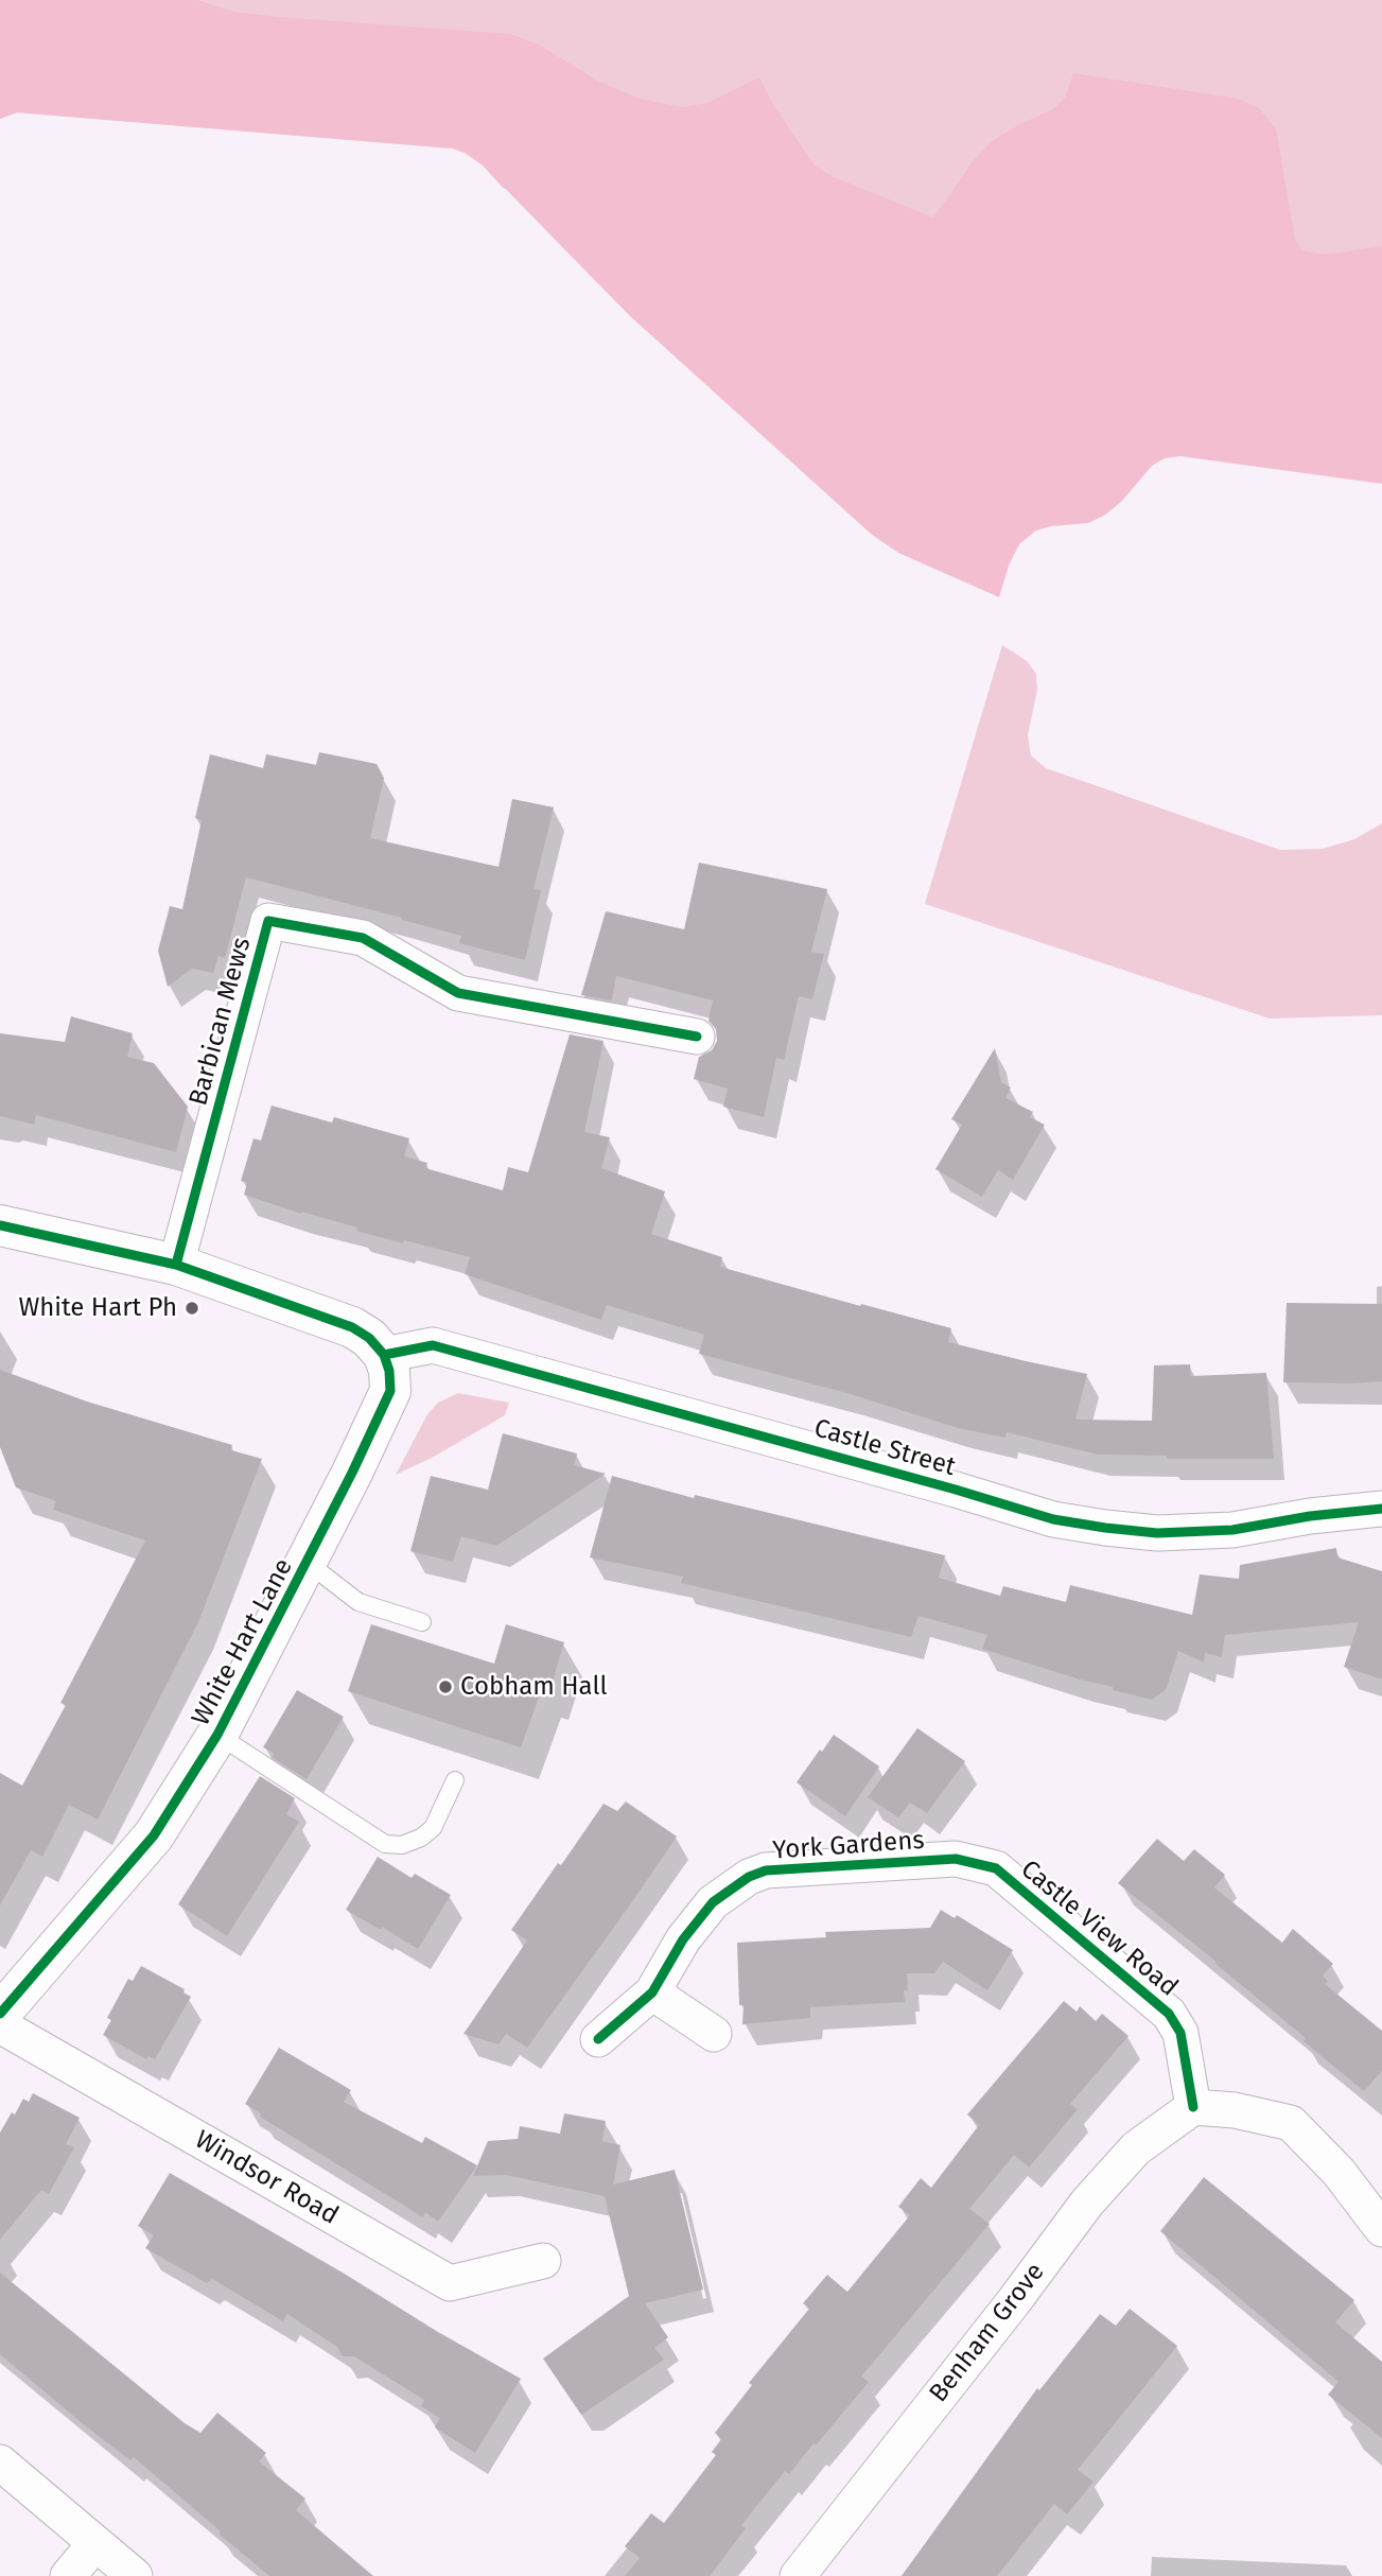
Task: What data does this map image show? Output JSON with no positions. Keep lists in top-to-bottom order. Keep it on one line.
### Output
{"streets":{"street":["Barbican Mews","Castle Street","White Hart Lane","York Gardens","Castle View Road","Windsor Road","Benham Grove"]},"crossings":[["Castle Street","White Hart Lane"],["York Gardens","Castle View Road"],["Castle View Road","Benham Grove"]],"places":["White Hart Ph","Cobham Hall"]}
